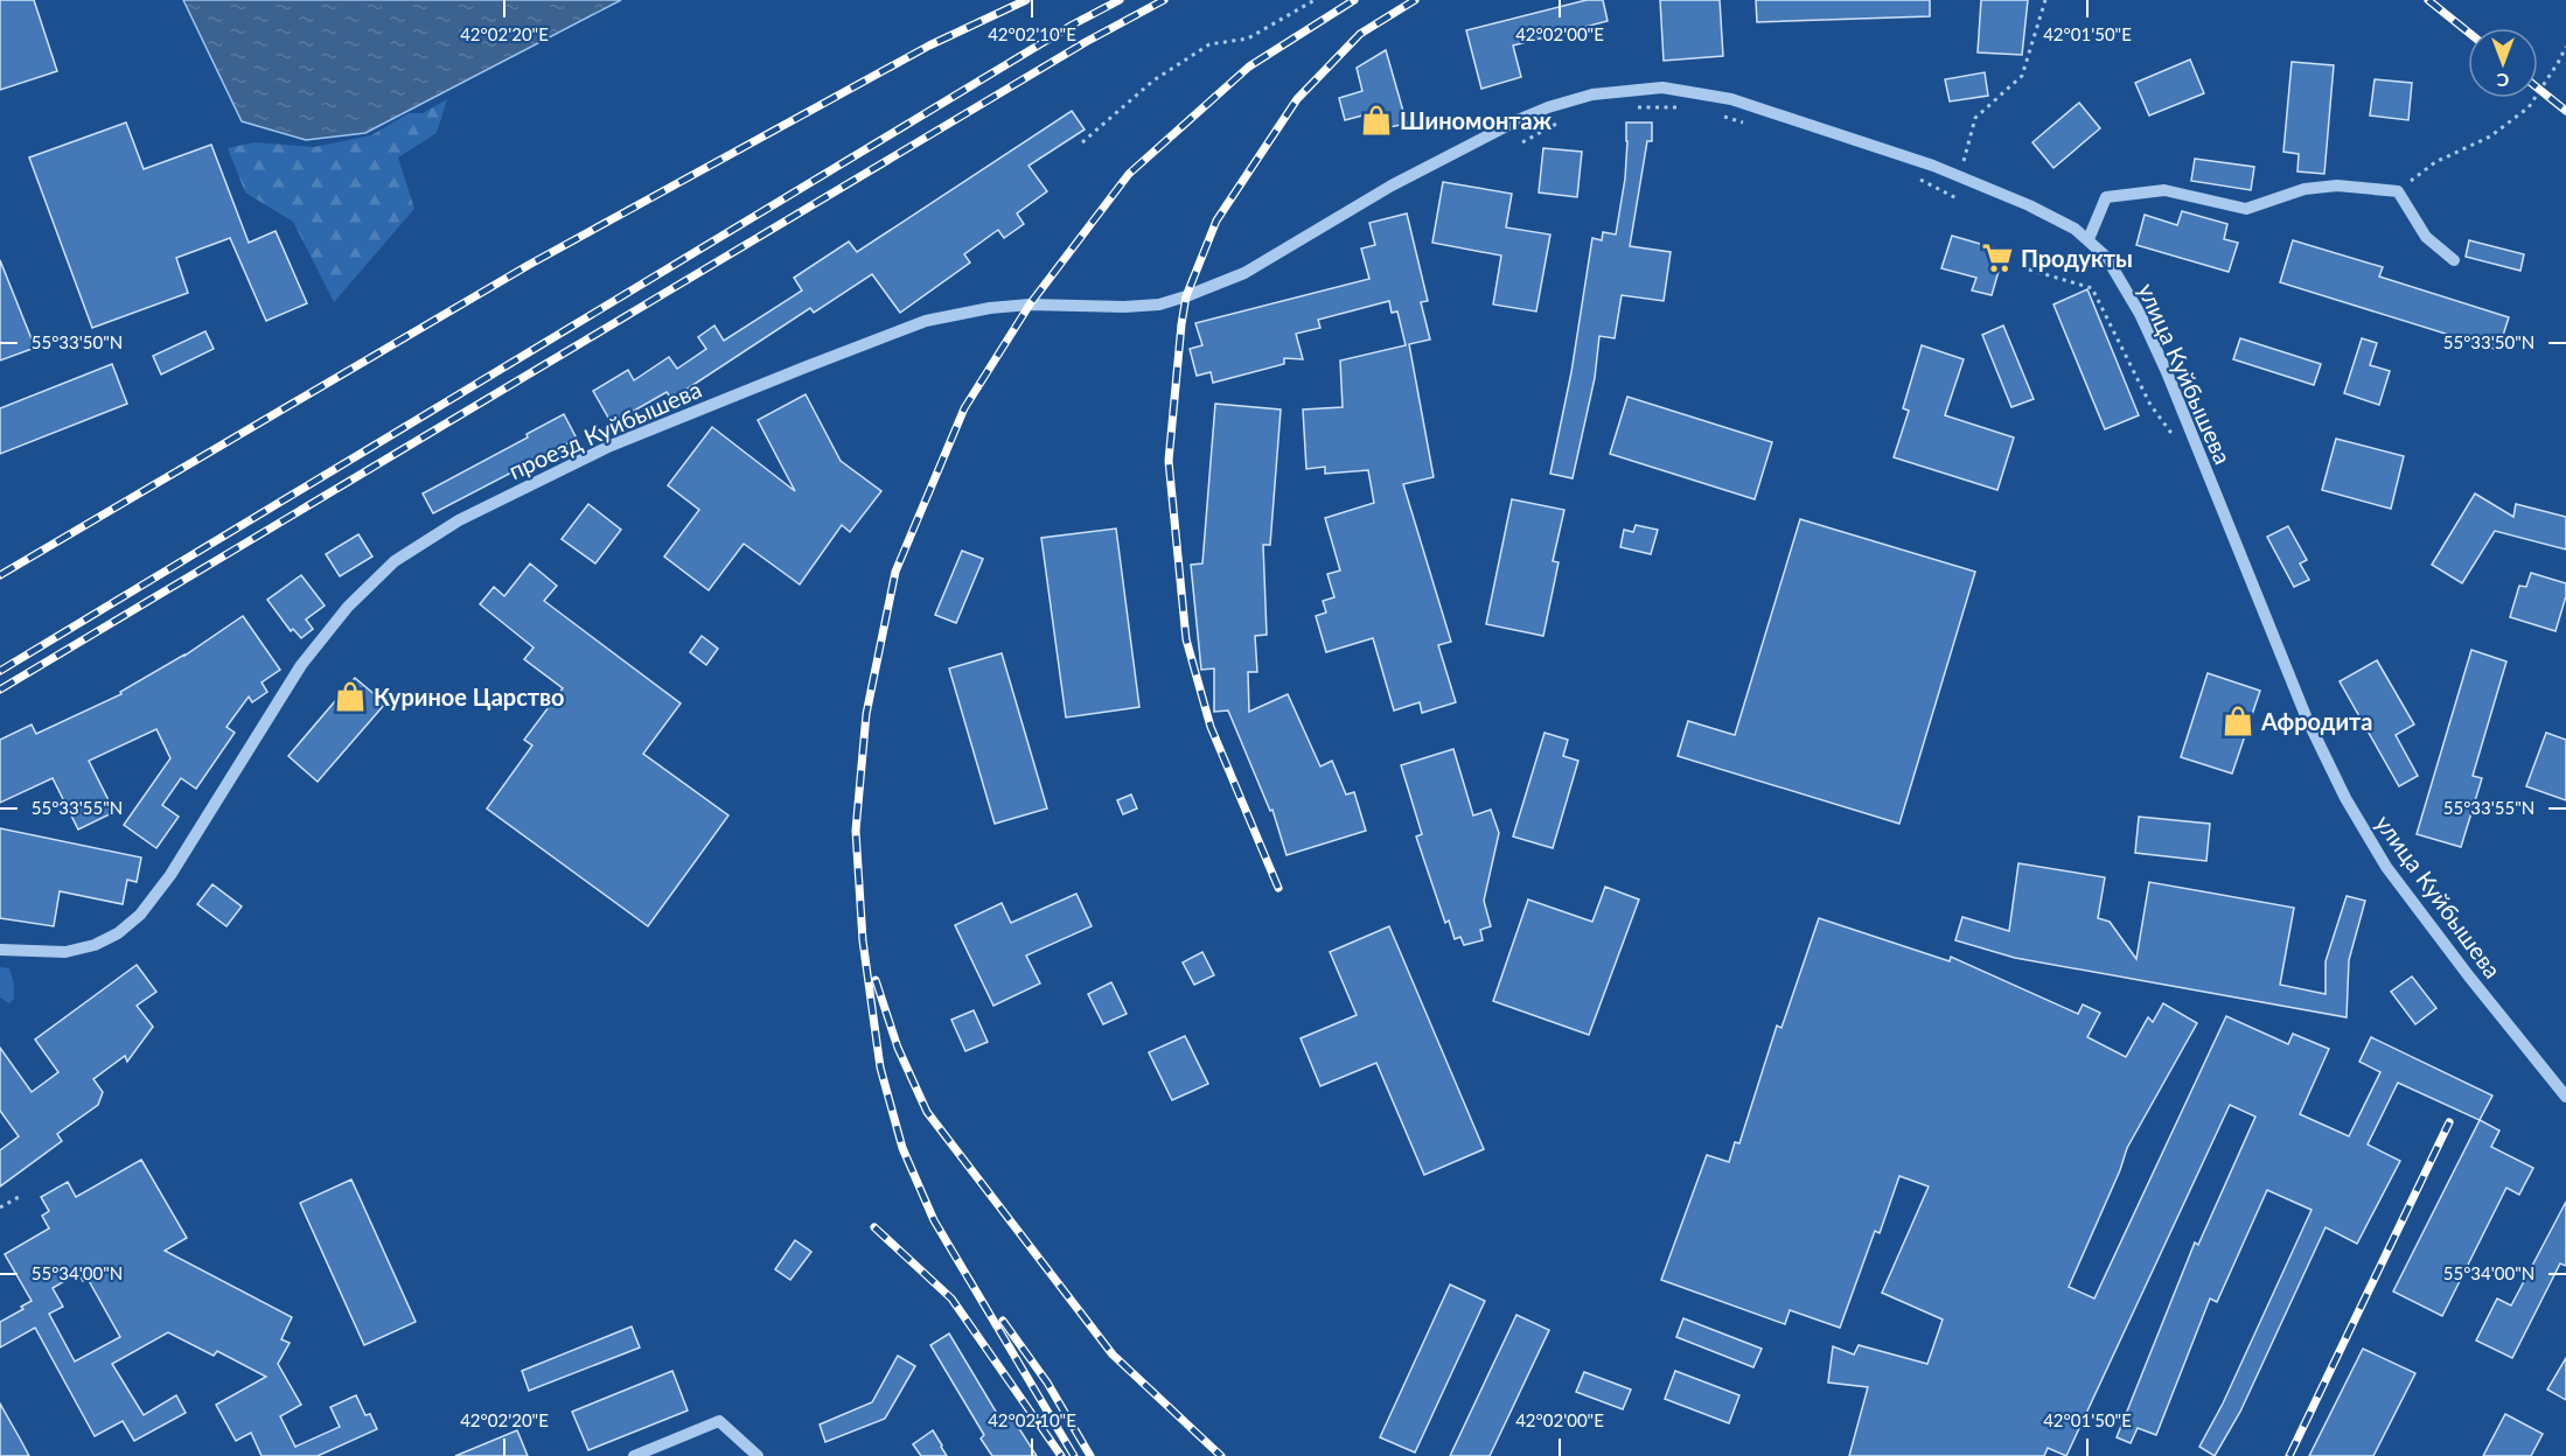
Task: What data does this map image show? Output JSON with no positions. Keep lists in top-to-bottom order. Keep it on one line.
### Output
{"streets":{"street":["улица Куйбышева","проезд Куйбышева"]},"crossings":[["улица Куйбышева","проезд Куйбышева"]],"places":{"shop":["Шиномонтаж","Куриное Царство","Афродита"],"supermarket":["Продукты"]},"north":"bottom","coordinates":["42°02'20\"E","42°02'10\"E","42°02'00\"E","42°01'50\"E","55°33'50\"N","55°33'55\"N","55°34'00\"N"]}
